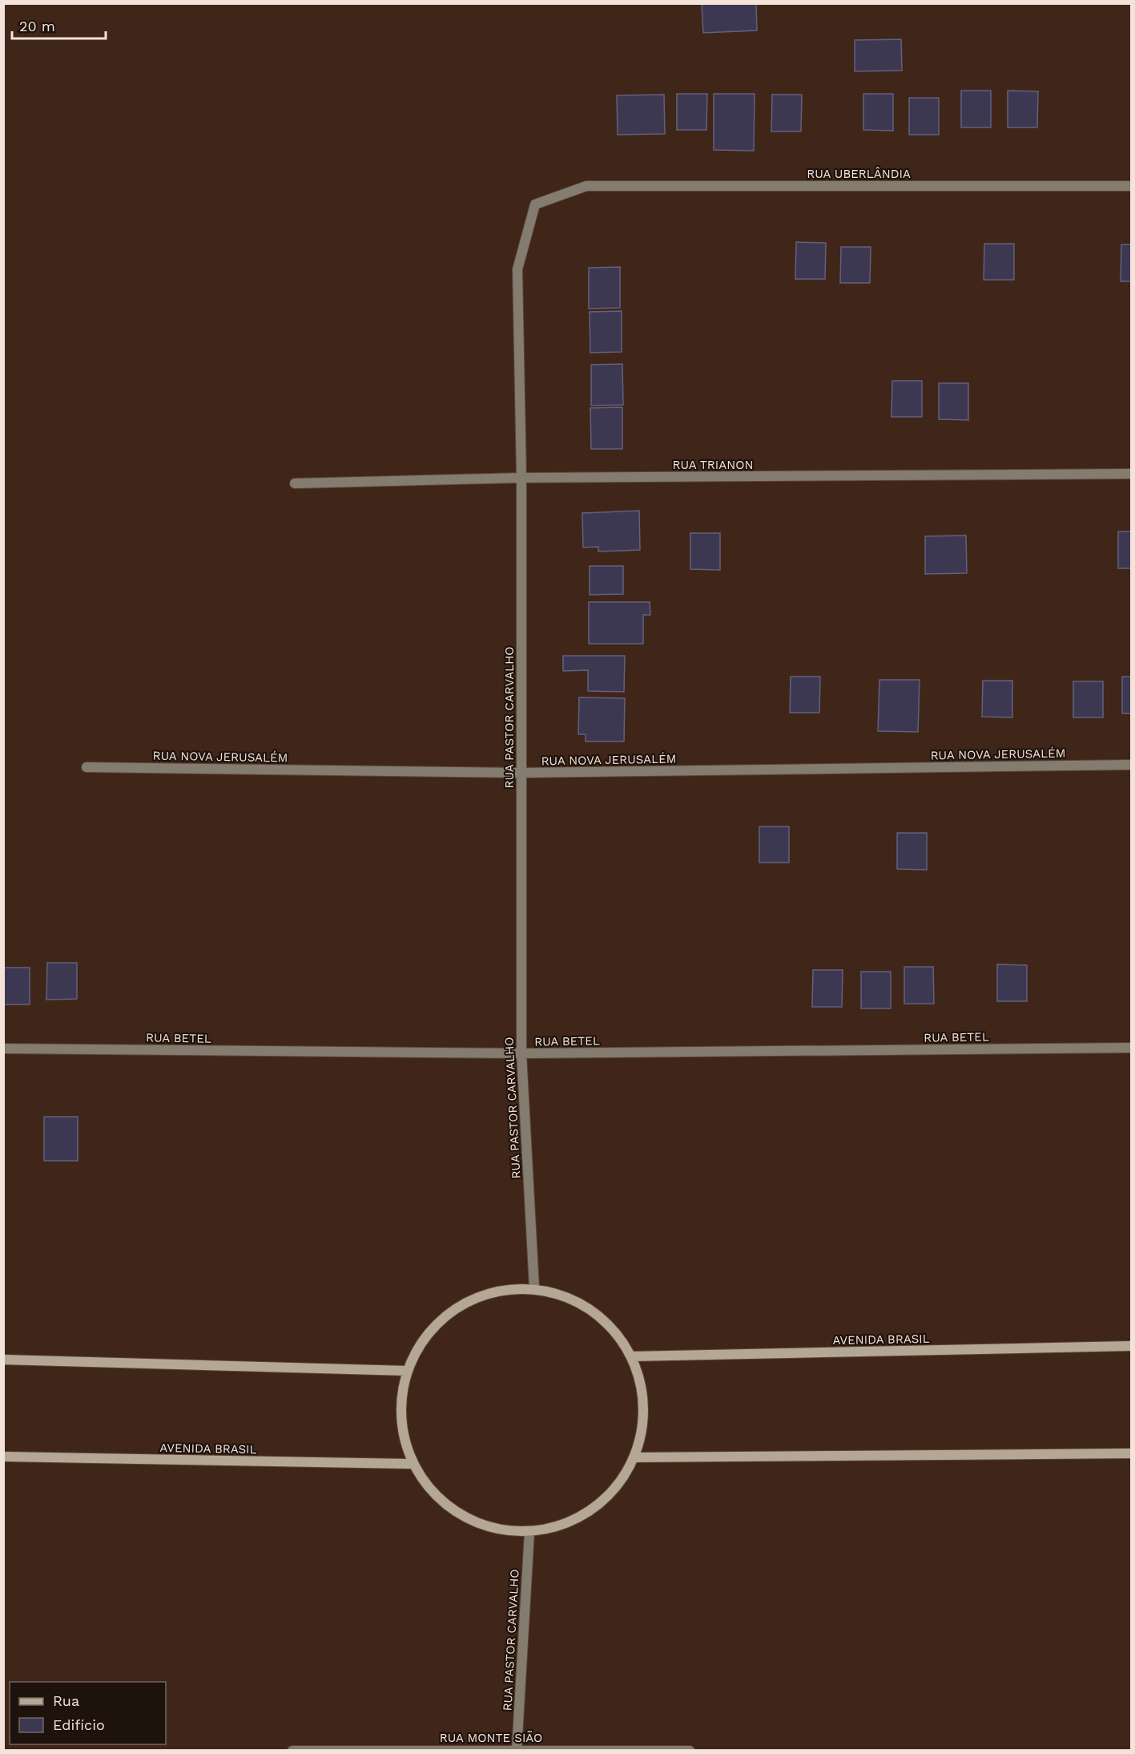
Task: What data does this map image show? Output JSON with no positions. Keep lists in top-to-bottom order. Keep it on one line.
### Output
{"streets":{"main road":["AVENIDA BRASIL"],"street":["RUA UBERLÂNDIA","RUA TRIANON","RUA PASTOR CARVALHO","RUA NOVA JERUSALÉM","RUA BETEL","RUA MONTE SIÃO"]},"crossings":[["RUA UBERLÂNDIA","RUA PASTOR CARVALHO"],["RUA TRIANON","RUA PASTOR CARVALHO"],["RUA PASTOR CARVALHO","RUA NOVA JERUSALÉM"],["RUA PASTOR CARVALHO","RUA BETEL"],["RUA PASTOR CARVALHO","RUA MONTE SIÃO"]],"legend":["Rua","Edifício"],"scale_bar":"20 m"}
